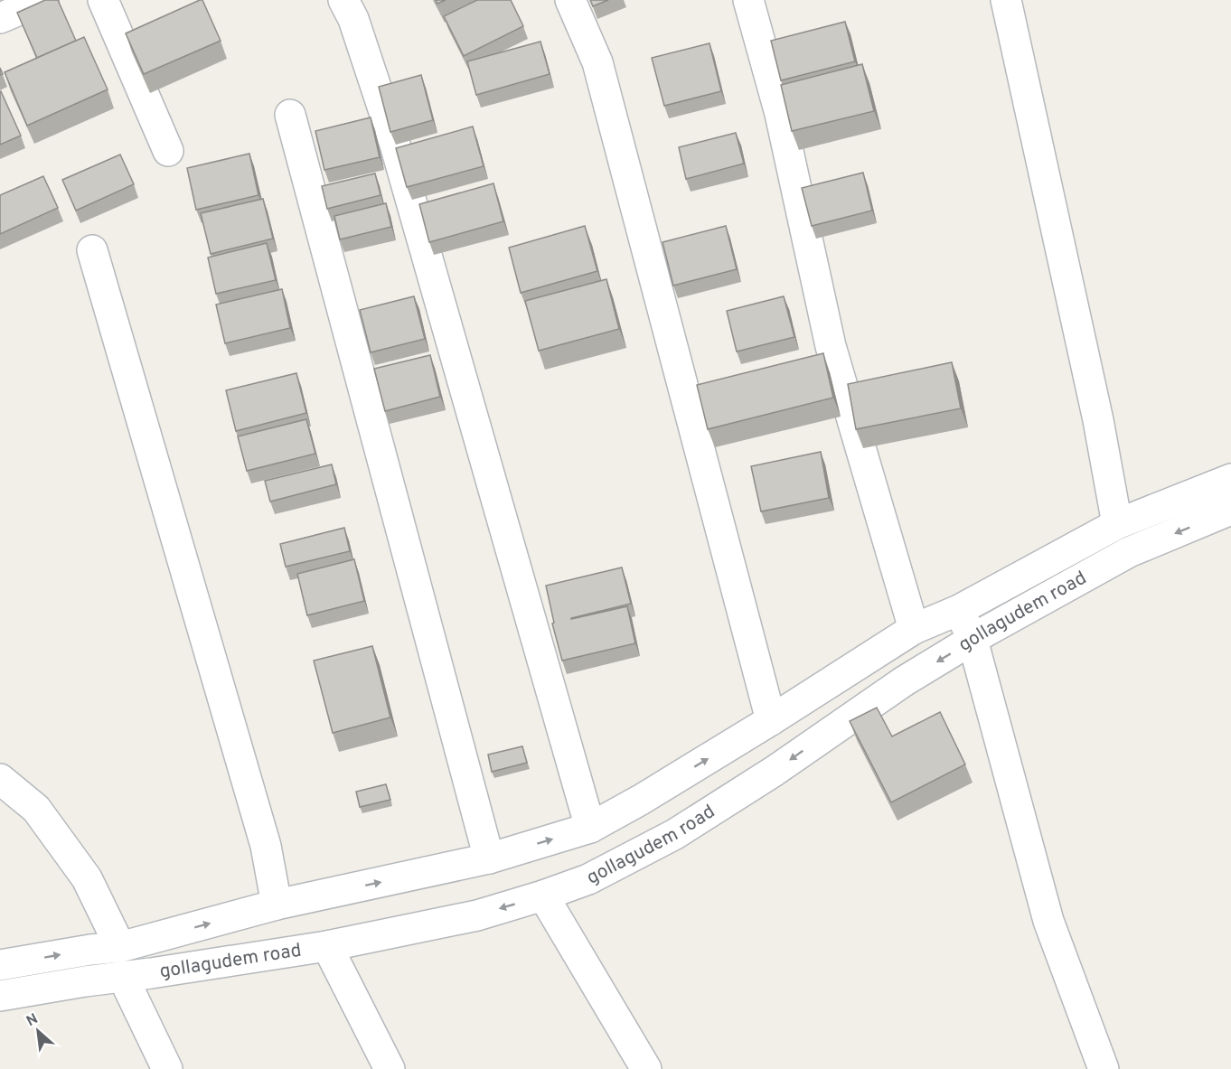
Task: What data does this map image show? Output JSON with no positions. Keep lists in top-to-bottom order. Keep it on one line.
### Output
{"streets":{"street":["gollagudem road"]},"north":"top left"}
